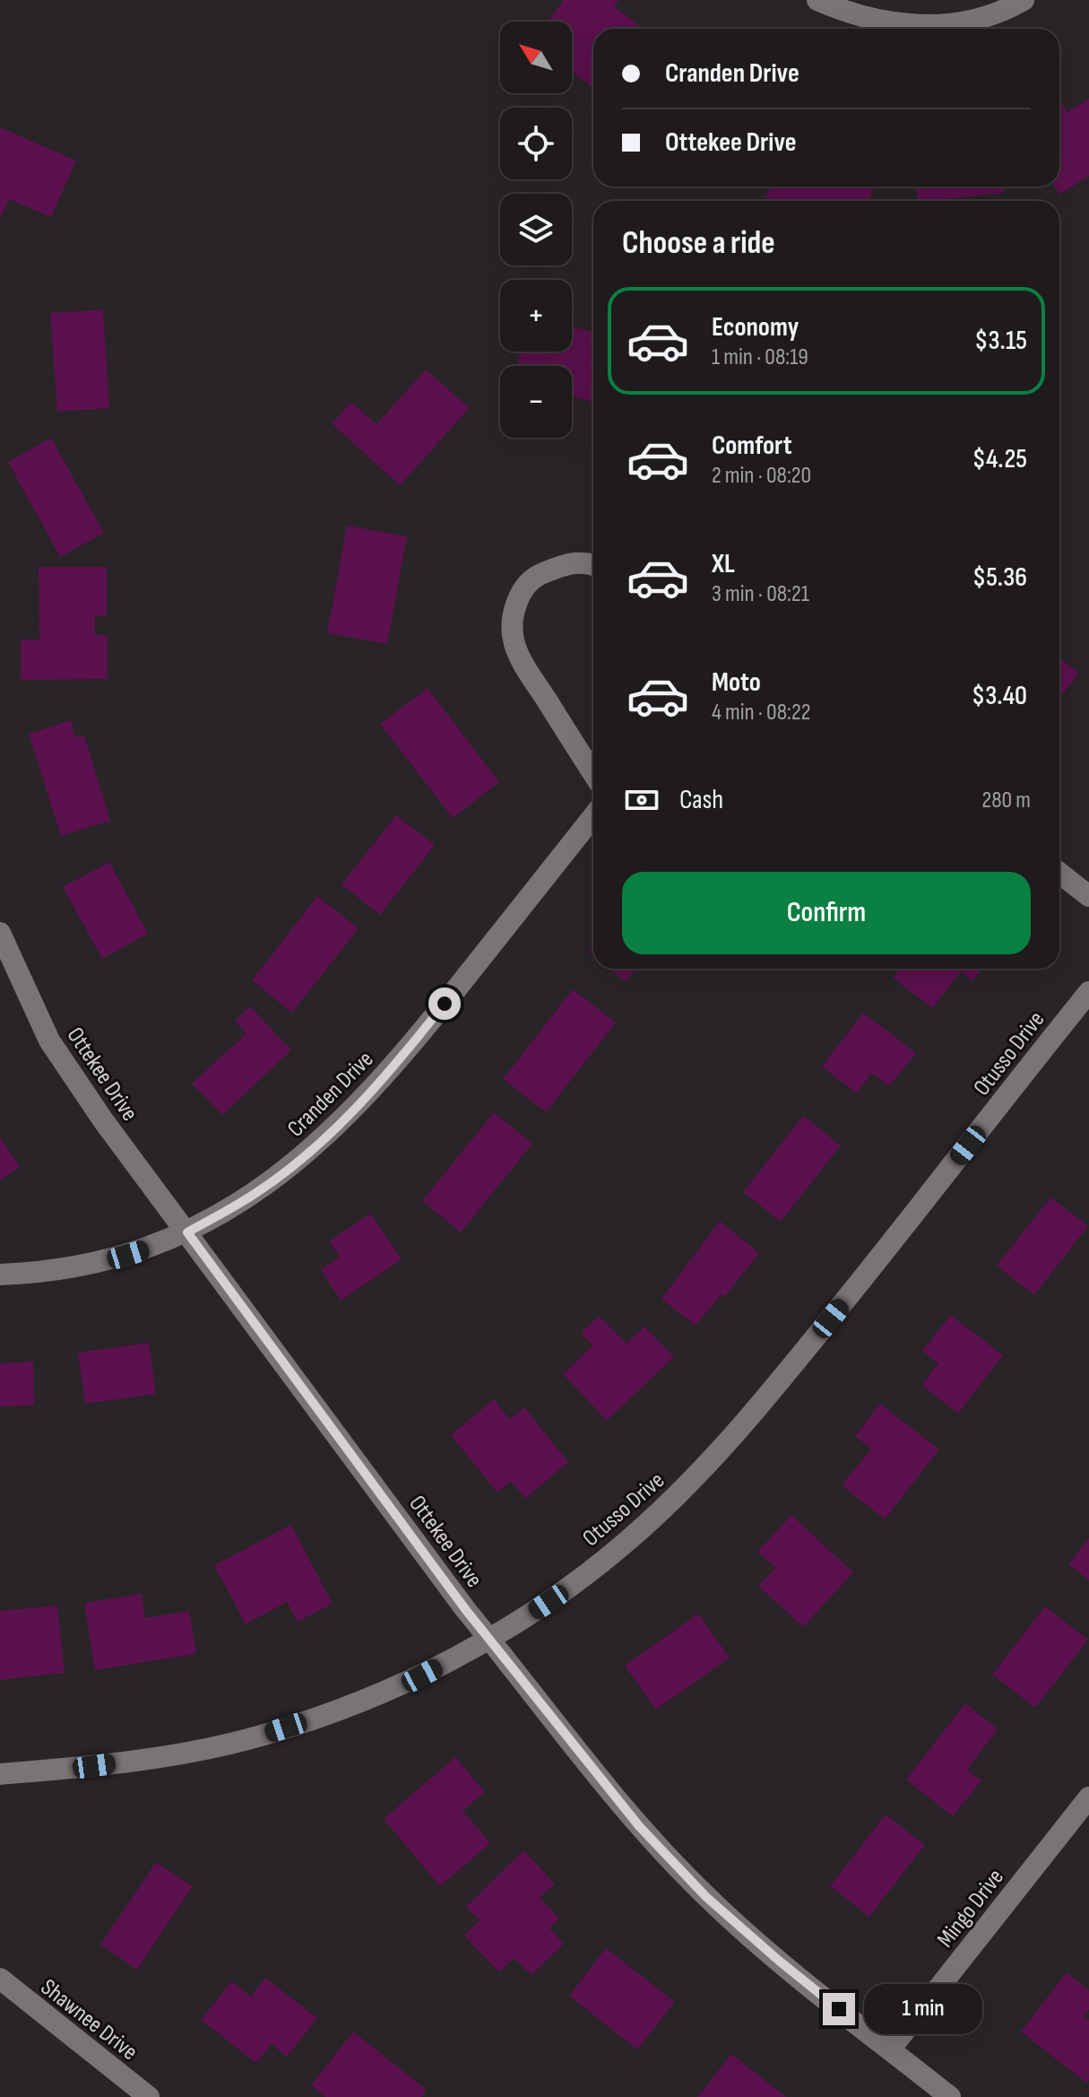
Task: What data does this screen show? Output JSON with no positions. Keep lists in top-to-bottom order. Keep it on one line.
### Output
{"streets":{"street":["Otusso Drive","Ottekee Drive","Cranden Drive","Mingo Drive","Shawnee Drive"]},"crossings":[["Otusso Drive","Ottekee Drive"],["Ottekee Drive","Cranden Drive"],["Ottekee Drive","Mingo Drive"]],"north":"top left","page":{"map_buttons":["+","−"],"banner":["Cranden Drive","Ottekee Drive"],"heading":"Choose a ride","list":[{"name":"Economy","note":"1 min · 08:19","value":"$3.15"},{"name":"Comfort","note":"2 min · 08:20","value":"$4.25"},{"name":"XL","note":"3 min · 08:21","value":"$5.36"},{"name":"Moto","note":"4 min · 08:22","value":"$3.40"}],"pay":["Cash","280 m"],"buttons":"Confirm","bubble":"1 min"}}
